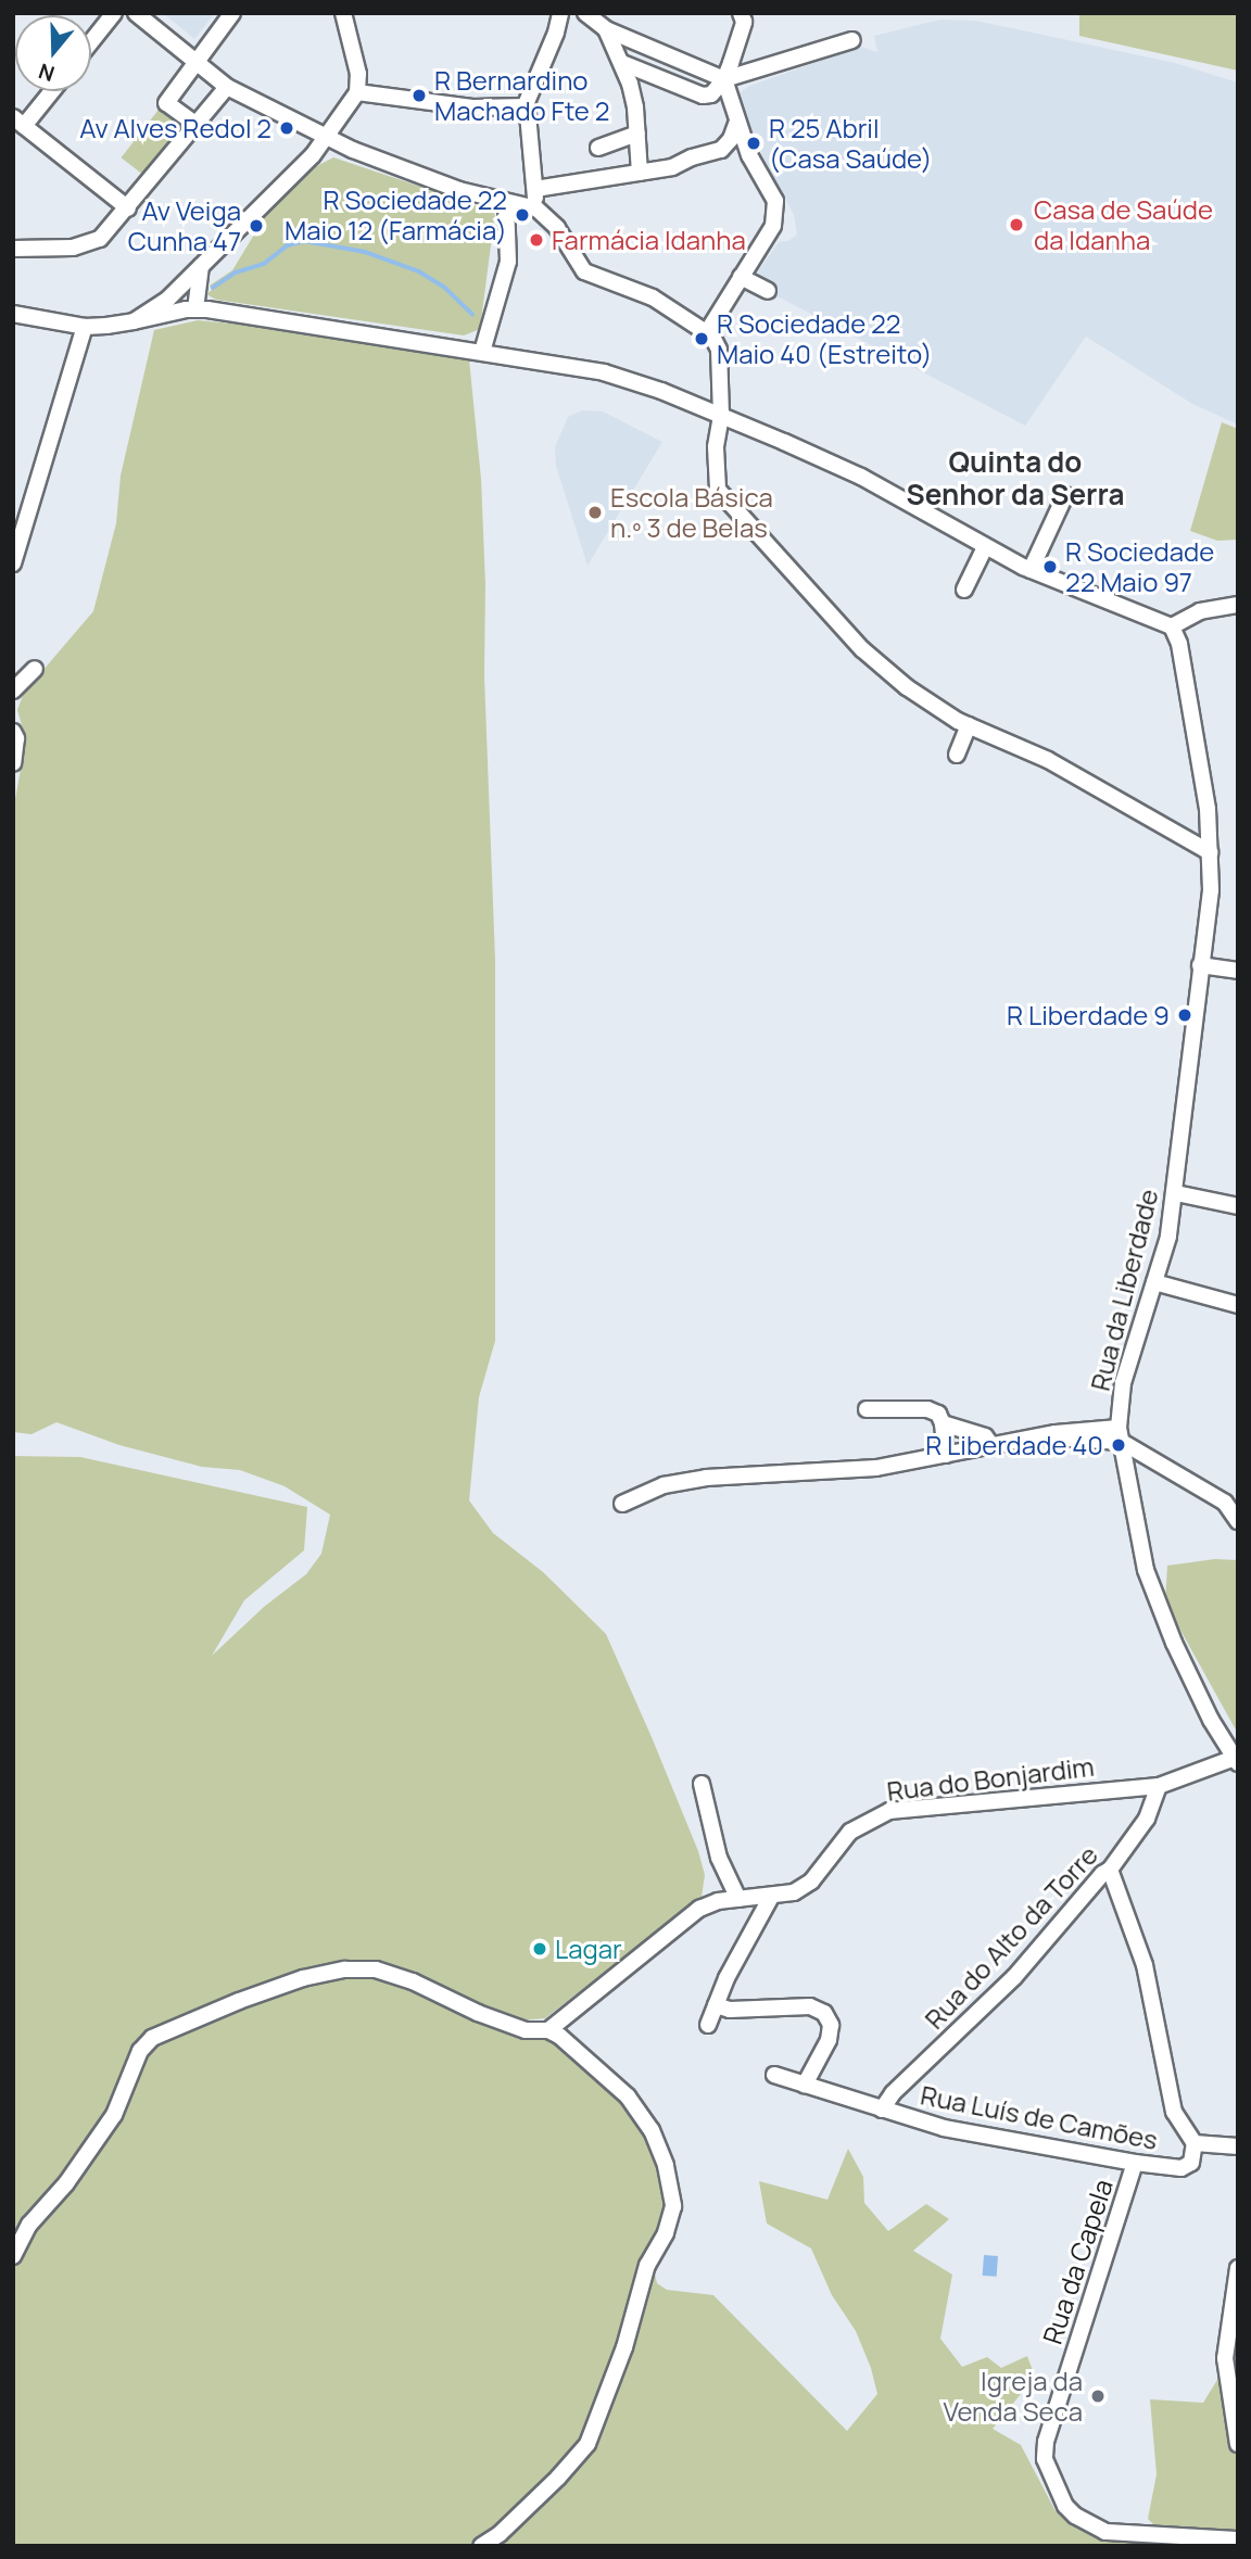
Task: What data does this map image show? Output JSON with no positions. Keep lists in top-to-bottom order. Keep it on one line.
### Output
{"streets":{"street":["Rua da Liberdade","Rua do Bonjardim","Rua do Alto da Torre","Rua Luís de Camões","Rua da Capela"]},"crossings":[["Rua da Liberdade","Rua do Bonjardim"],["Rua do Bonjardim","Rua do Alto da Torre"],["Rua do Alto da Torre","Rua Luís de Camões"],["Rua Luís de Camões","Rua da Capela"]],"districts":["Quinta do Senhor da Serra"],"places":["R Bernardino Machado Fte 2","Av Alves Redol 2","R 25 Abril (Casa Saúde)","R Sociedade 22 Maio 12 (Farmácia)","Casa de Saúde da Idanha","Av Veiga Cunha 47","Farmácia Idanha","R Sociedade 22 Maio 40 (Estreito)","Escola Básica n.º 3 de Belas","R Sociedade 22 Maio 97","R Liberdade 9","R Liberdade 40","Lagar","Igreja da Venda Seca"],"north":"bottom"}
